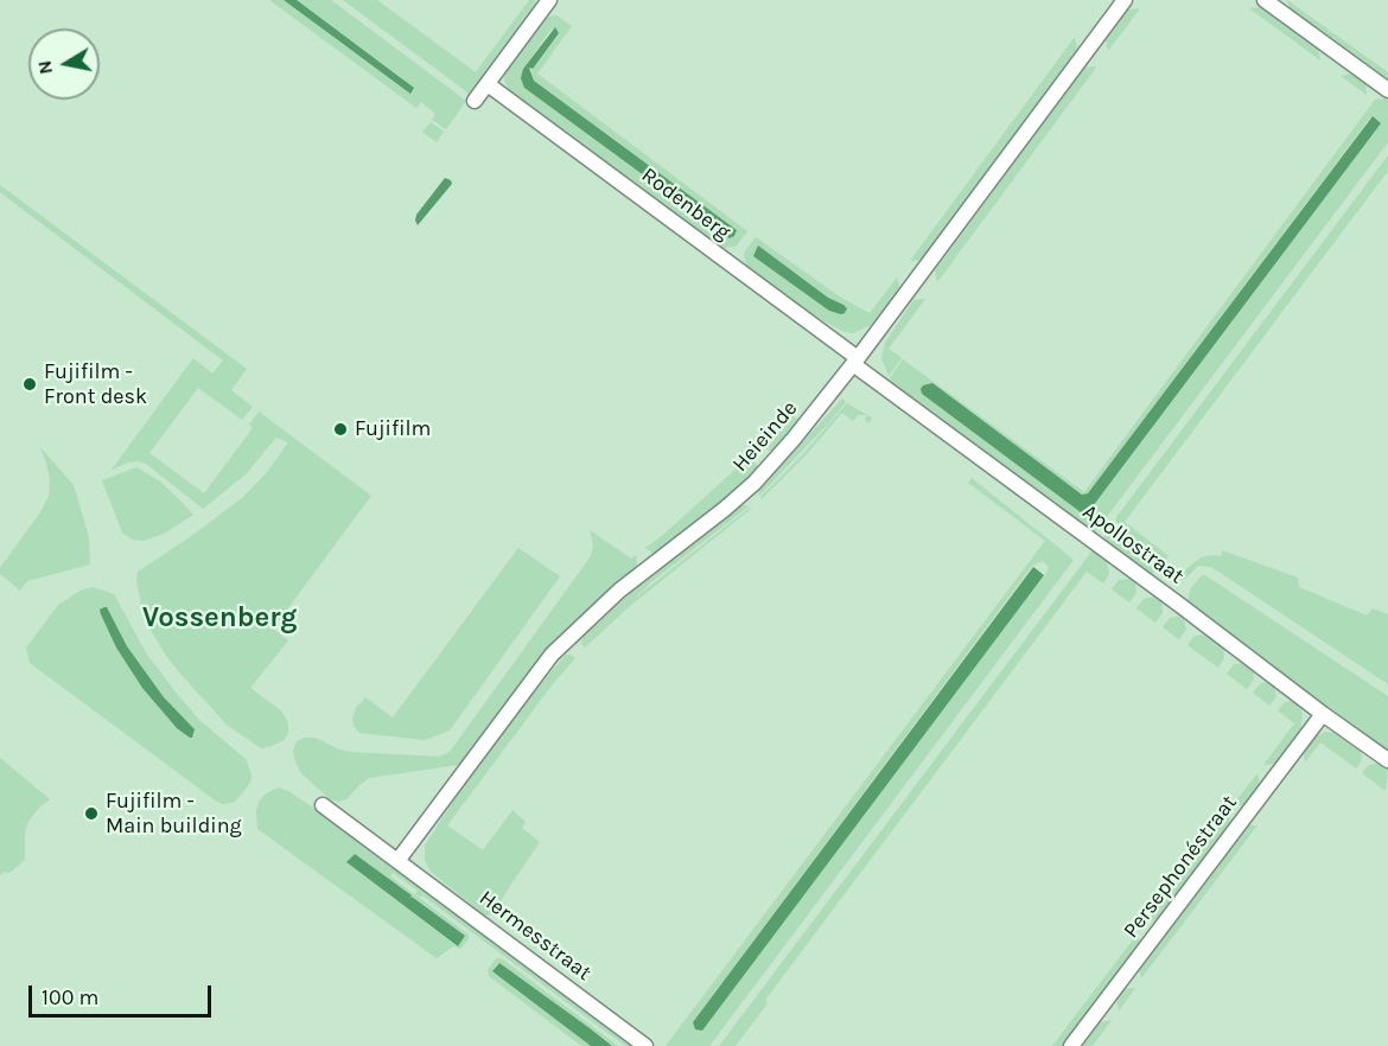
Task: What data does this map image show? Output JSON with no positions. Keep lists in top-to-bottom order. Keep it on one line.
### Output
{"streets":{"street":["Rodenberg","Heieinde","Apollostraat","Persephonéstraat","Hermesstraat"]},"crossings":[["Rodenberg","Heieinde"],["Rodenberg","Apollostraat"],["Heieinde","Apollostraat"],["Heieinde","Hermesstraat"],["Apollostraat","Persephonéstraat"]],"districts":["Vossenberg"],"places":["Fujifilm - Front desk","Fujifilm","Fujifilm - Main building"],"scale_bar":"100 m","north":"left"}
